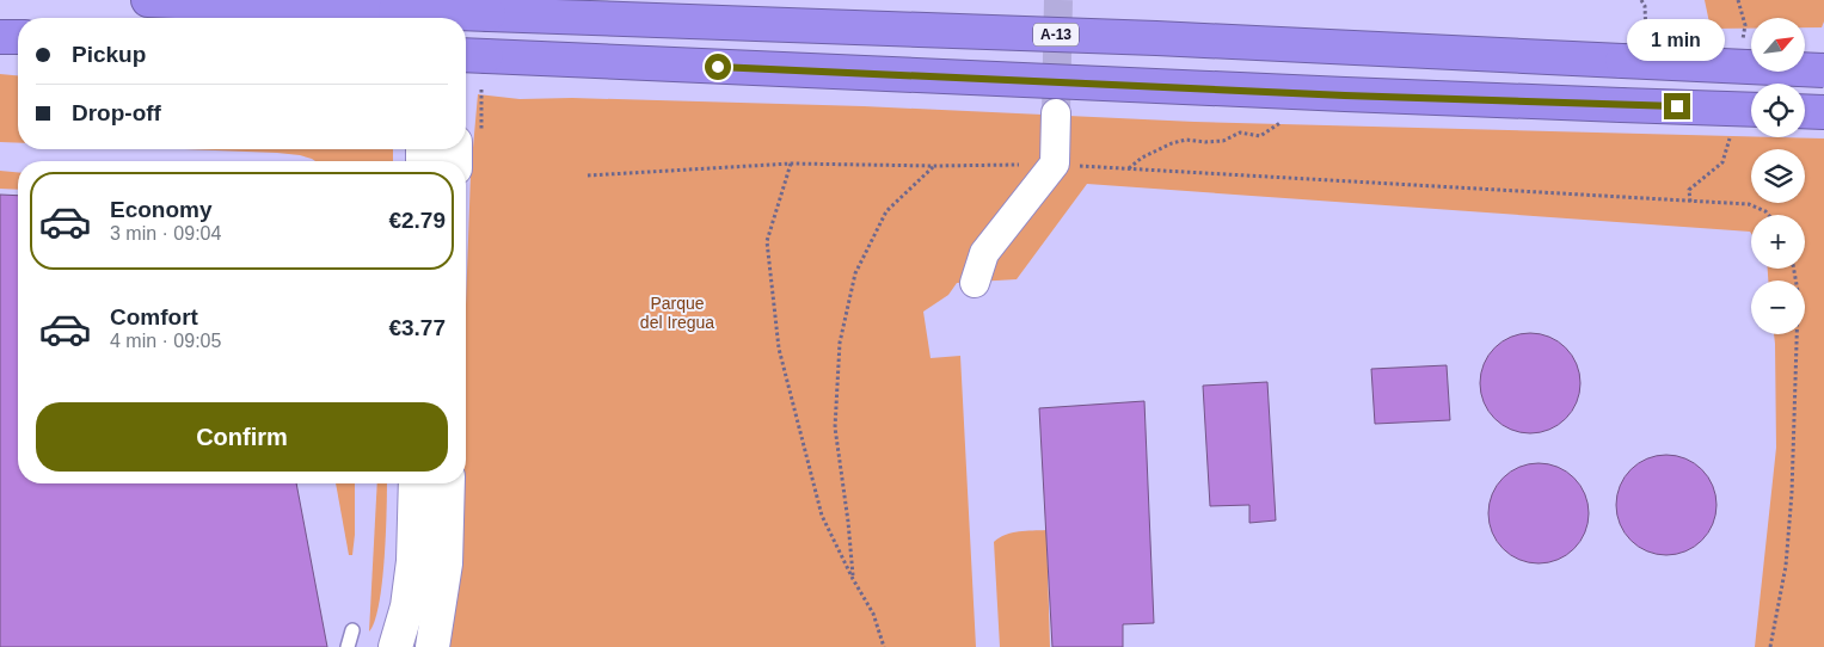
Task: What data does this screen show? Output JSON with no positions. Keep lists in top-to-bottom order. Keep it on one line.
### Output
{"streets":{"highway":["A-13"]},"parks":["Parque del Iregua"],"north":"top right","page":{"map_buttons":["+","−"],"banner":["Pickup","Drop-off"],"bubble":"1 min","list":[{"name":"Economy","note":"3 min · 09:04","value":"€2.79"},{"name":"Comfort","note":"4 min · 09:05","value":"€3.77"}],"buttons":"Confirm"}}
